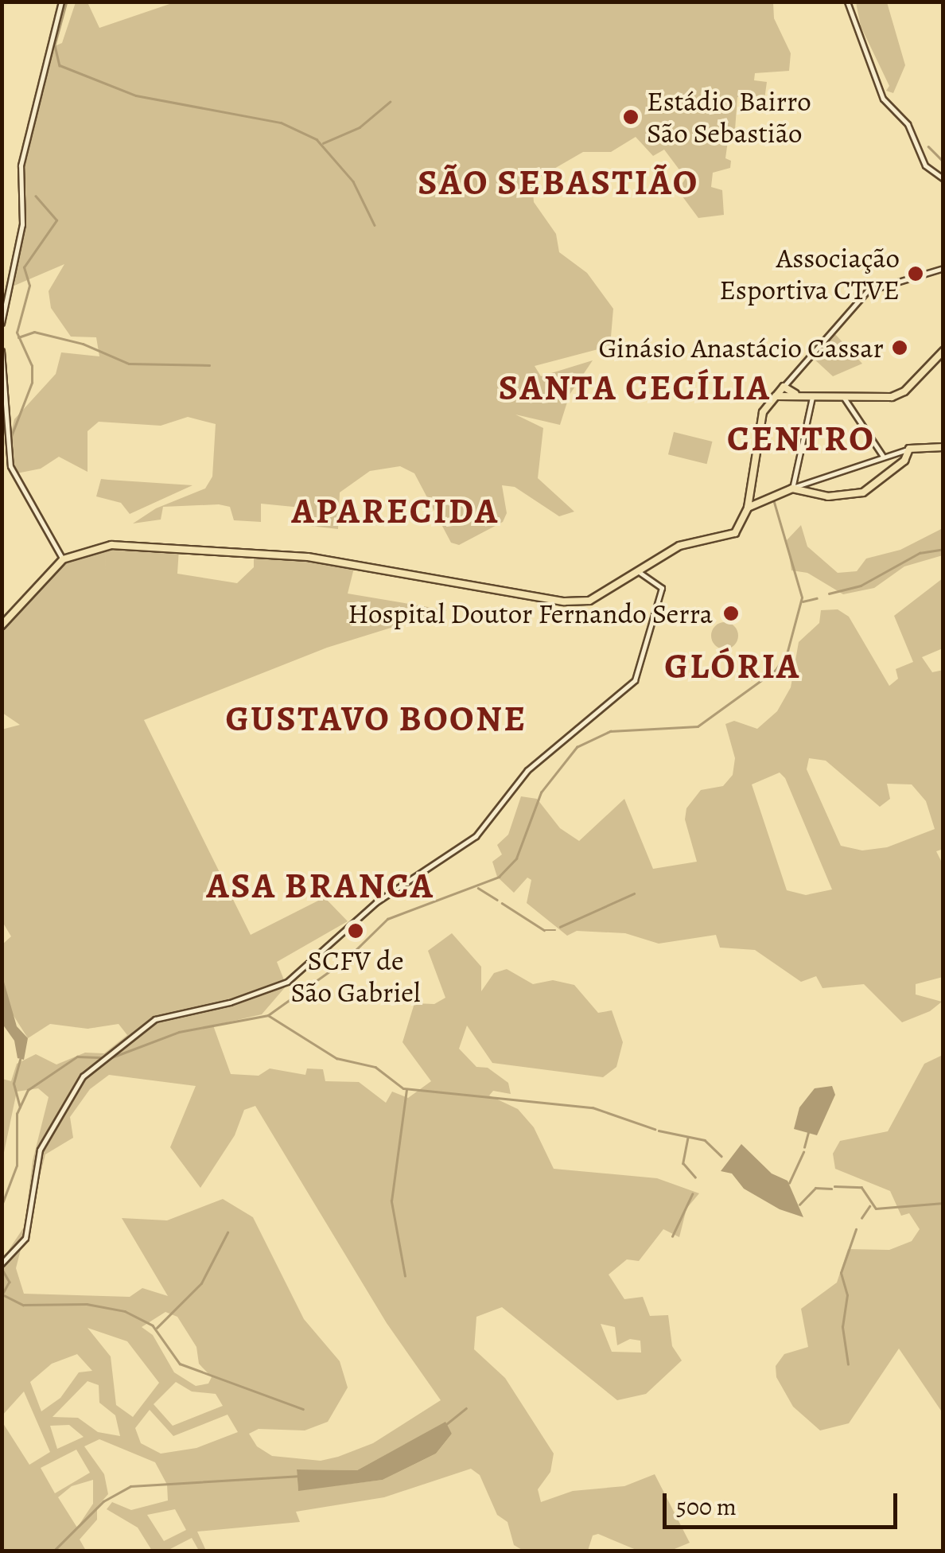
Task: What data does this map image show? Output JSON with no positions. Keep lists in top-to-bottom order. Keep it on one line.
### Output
{"districts":["SÃO SEBASTIÃO","SANTA CECÍLIA","CENTRO","APARECIDA","GLÓRIA","GUSTAVO BOONE","ASA BRANCA"],"places":["Estádio Bairro São Sebastião","Associação Esportiva CTVE","Ginásio Anastácio Cassar","Hospital Doutor Fernando Serra","SCFV de São Gabriel"],"scale_bar":"500 m"}
